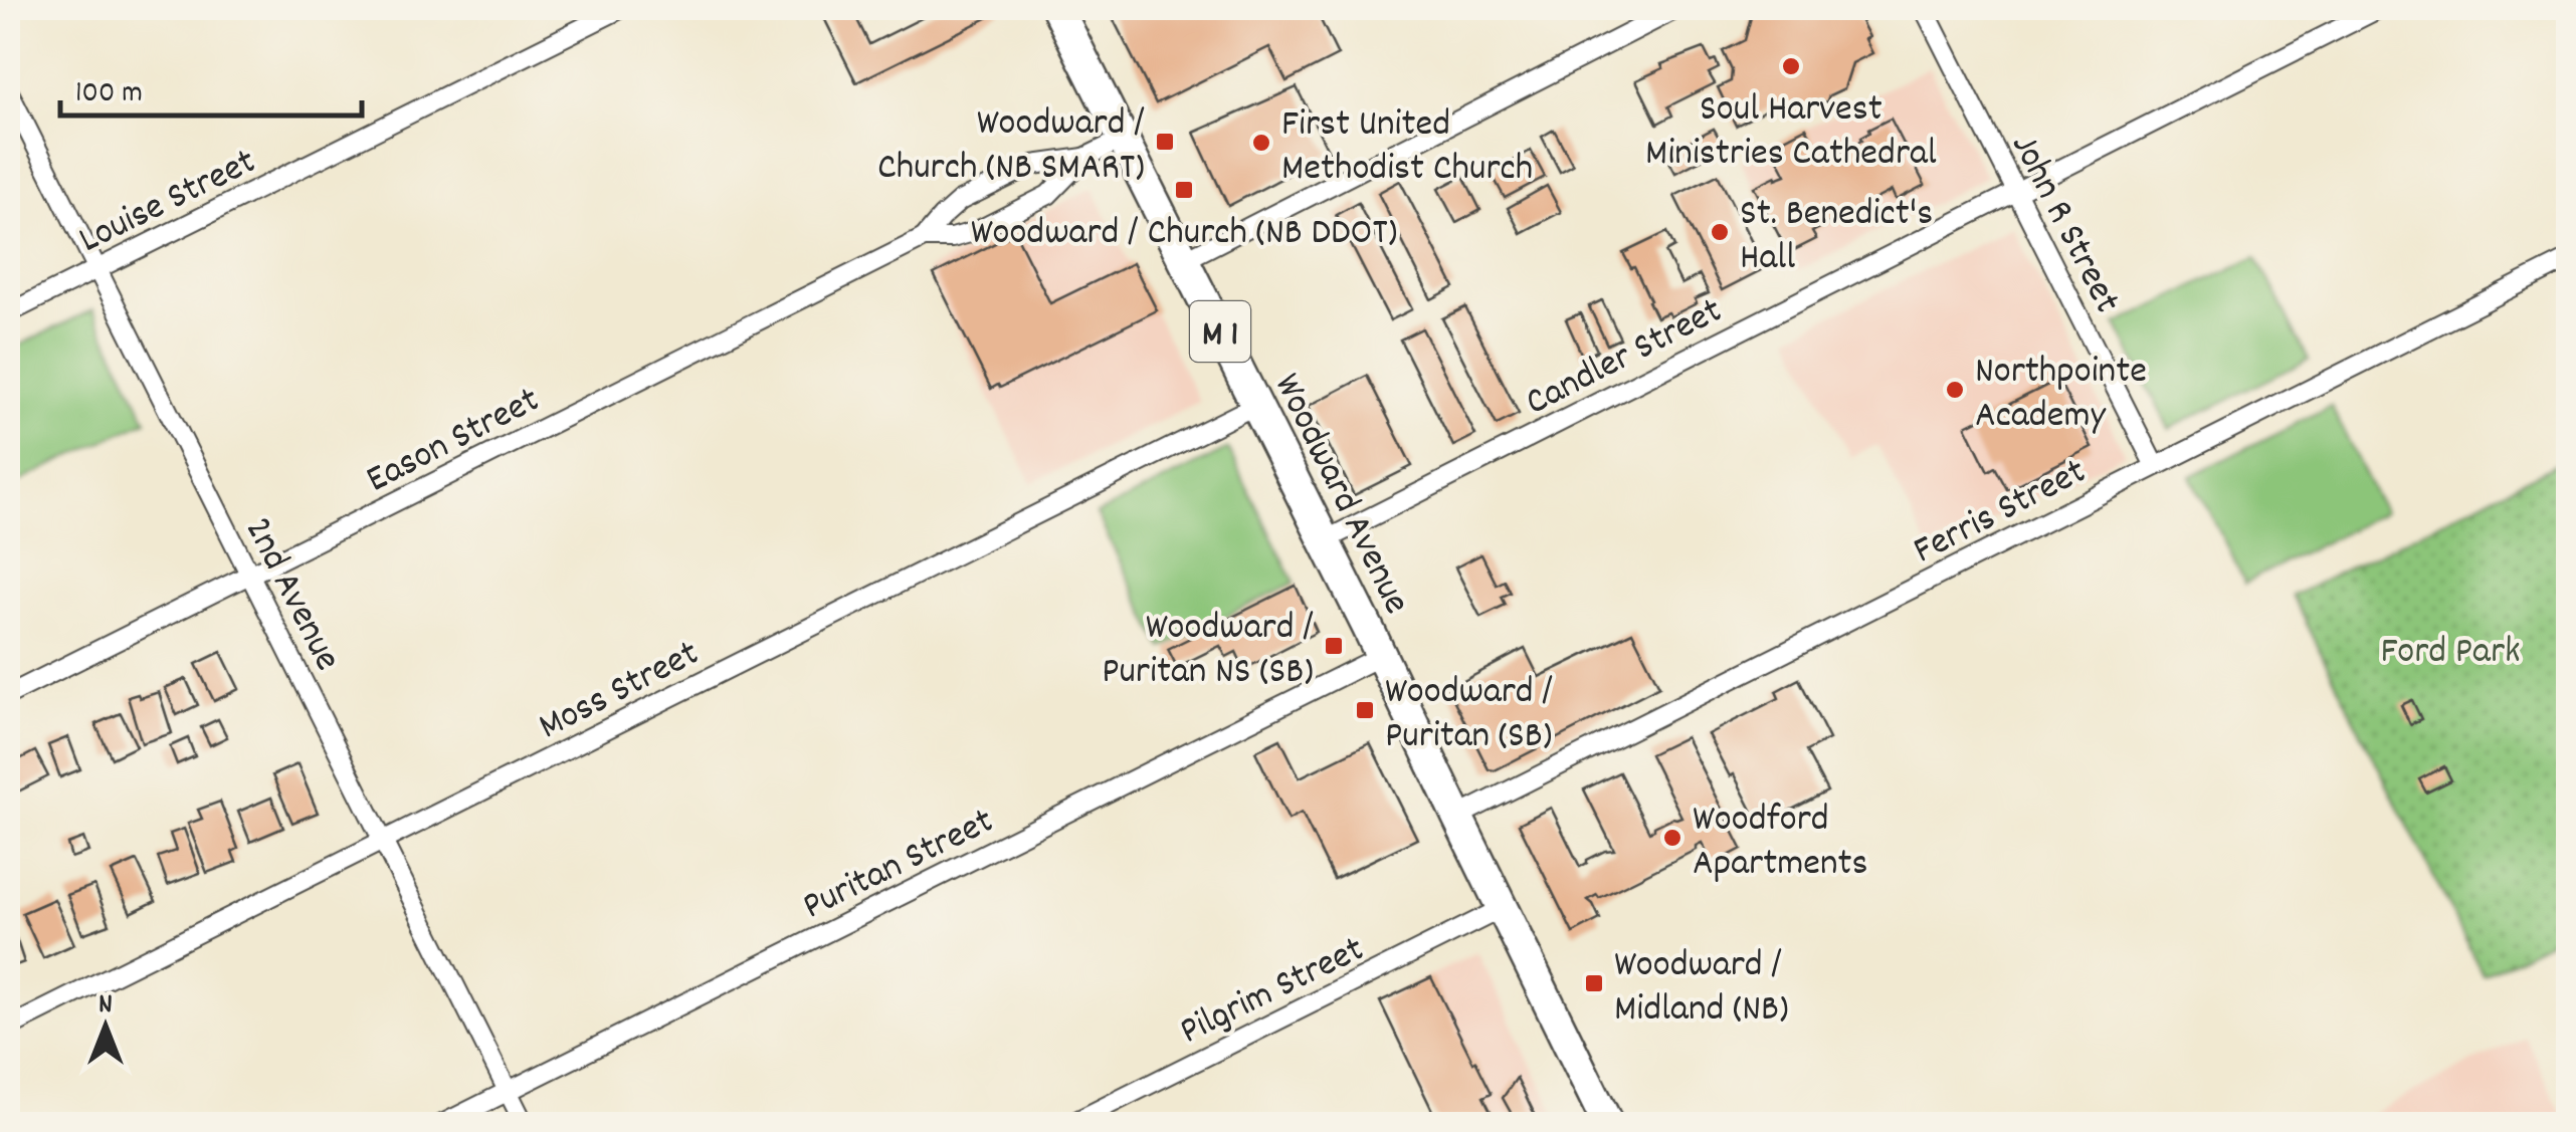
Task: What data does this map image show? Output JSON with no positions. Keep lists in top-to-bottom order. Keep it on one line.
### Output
{"streets":{"main road":["M 1","Woodward Avenue"],"street":["Louise Street","John R Street","Candler Street","Eason Street","Ferris Street","2nd Avenue","Moss Street","Puritan Street","Pilgrim Street"]},"crossings":[["Louise Street","2nd Avenue"],["John R Street","Candler Street"],["John R Street","Ferris Street"],["Candler Street","Woodward Avenue"],["Eason Street","Woodward Avenue"],["Eason Street","2nd Avenue"],["Woodward Avenue","Ferris Street"],["Woodward Avenue","Moss Street"],["Woodward Avenue","Puritan Street"],["Woodward Avenue","Pilgrim Street"],["2nd Avenue","Moss Street"],["2nd Avenue","Puritan Street"]],"parks":["Ford Park"],"places":{"other":["Soul Harvest Ministries Cathedral","First United Methodist Church","St. Benedict's Hall","Northpointe Academy","Woodford Apartments"],"transit":["Woodward / Church (NB SMART)","Woodward / Church (NB DDOT)","Woodward / Puritan NS (SB)","Woodward / Puritan (SB)","Woodward / Midland (NB)"]},"scale_bar":"100 m","north":"top"}
